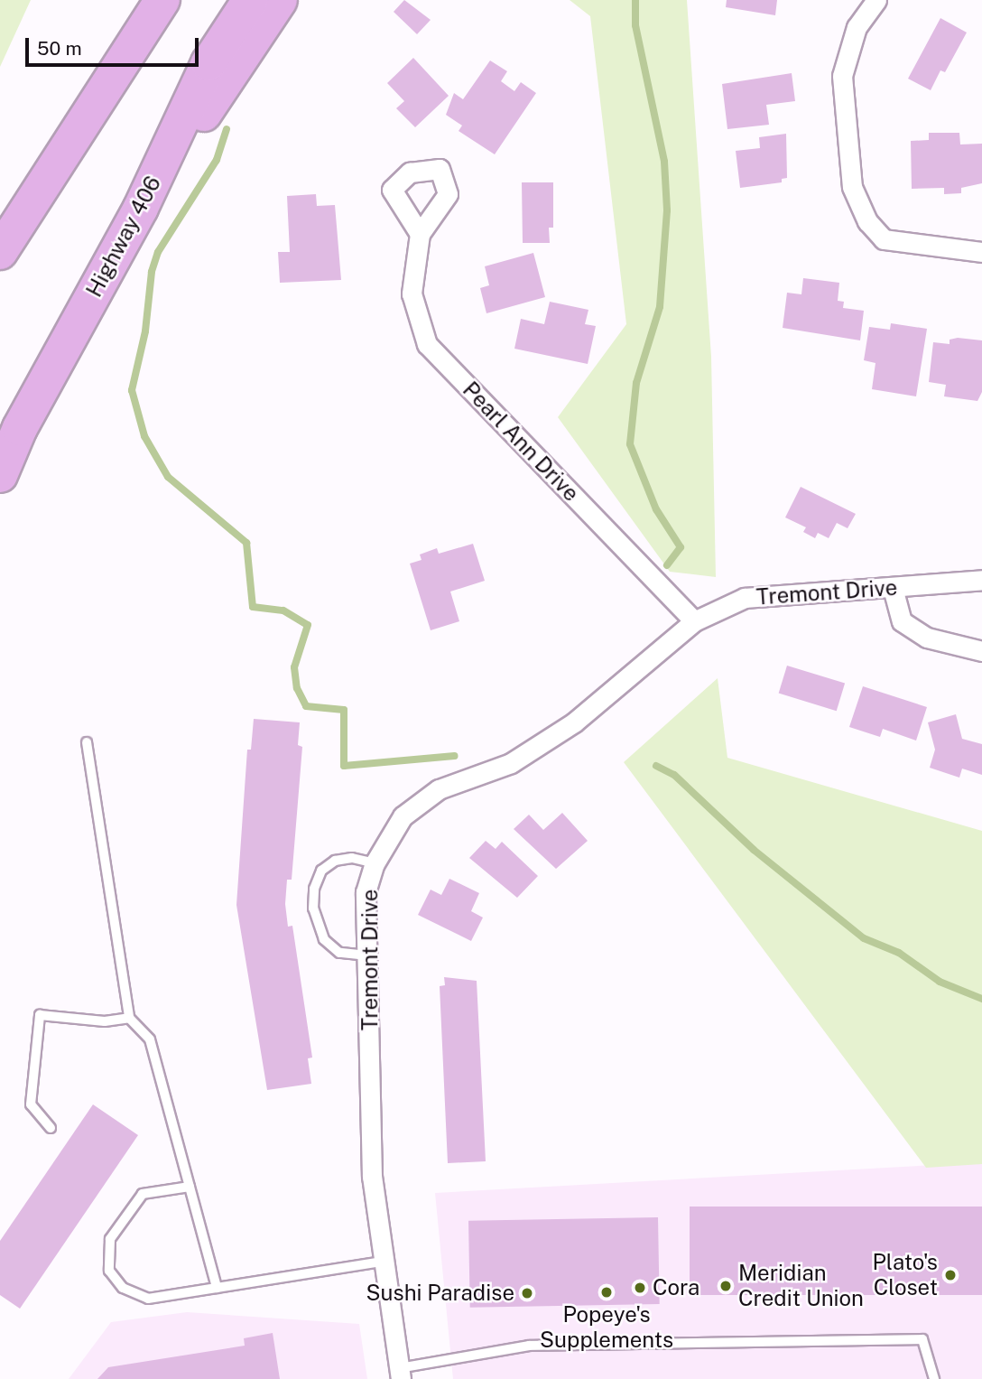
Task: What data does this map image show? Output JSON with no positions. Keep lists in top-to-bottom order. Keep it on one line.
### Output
{"streets":{"highway":["Highway 406"],"street":["Pearl Ann Drive","Tremont Drive"]},"crossings":[["Pearl Ann Drive","Tremont Drive"]],"places":["Plato's Closet","Meridian Credit Union","Cora","Popeye's Supplements","Sushi Paradise"],"scale_bar":"50 m"}
